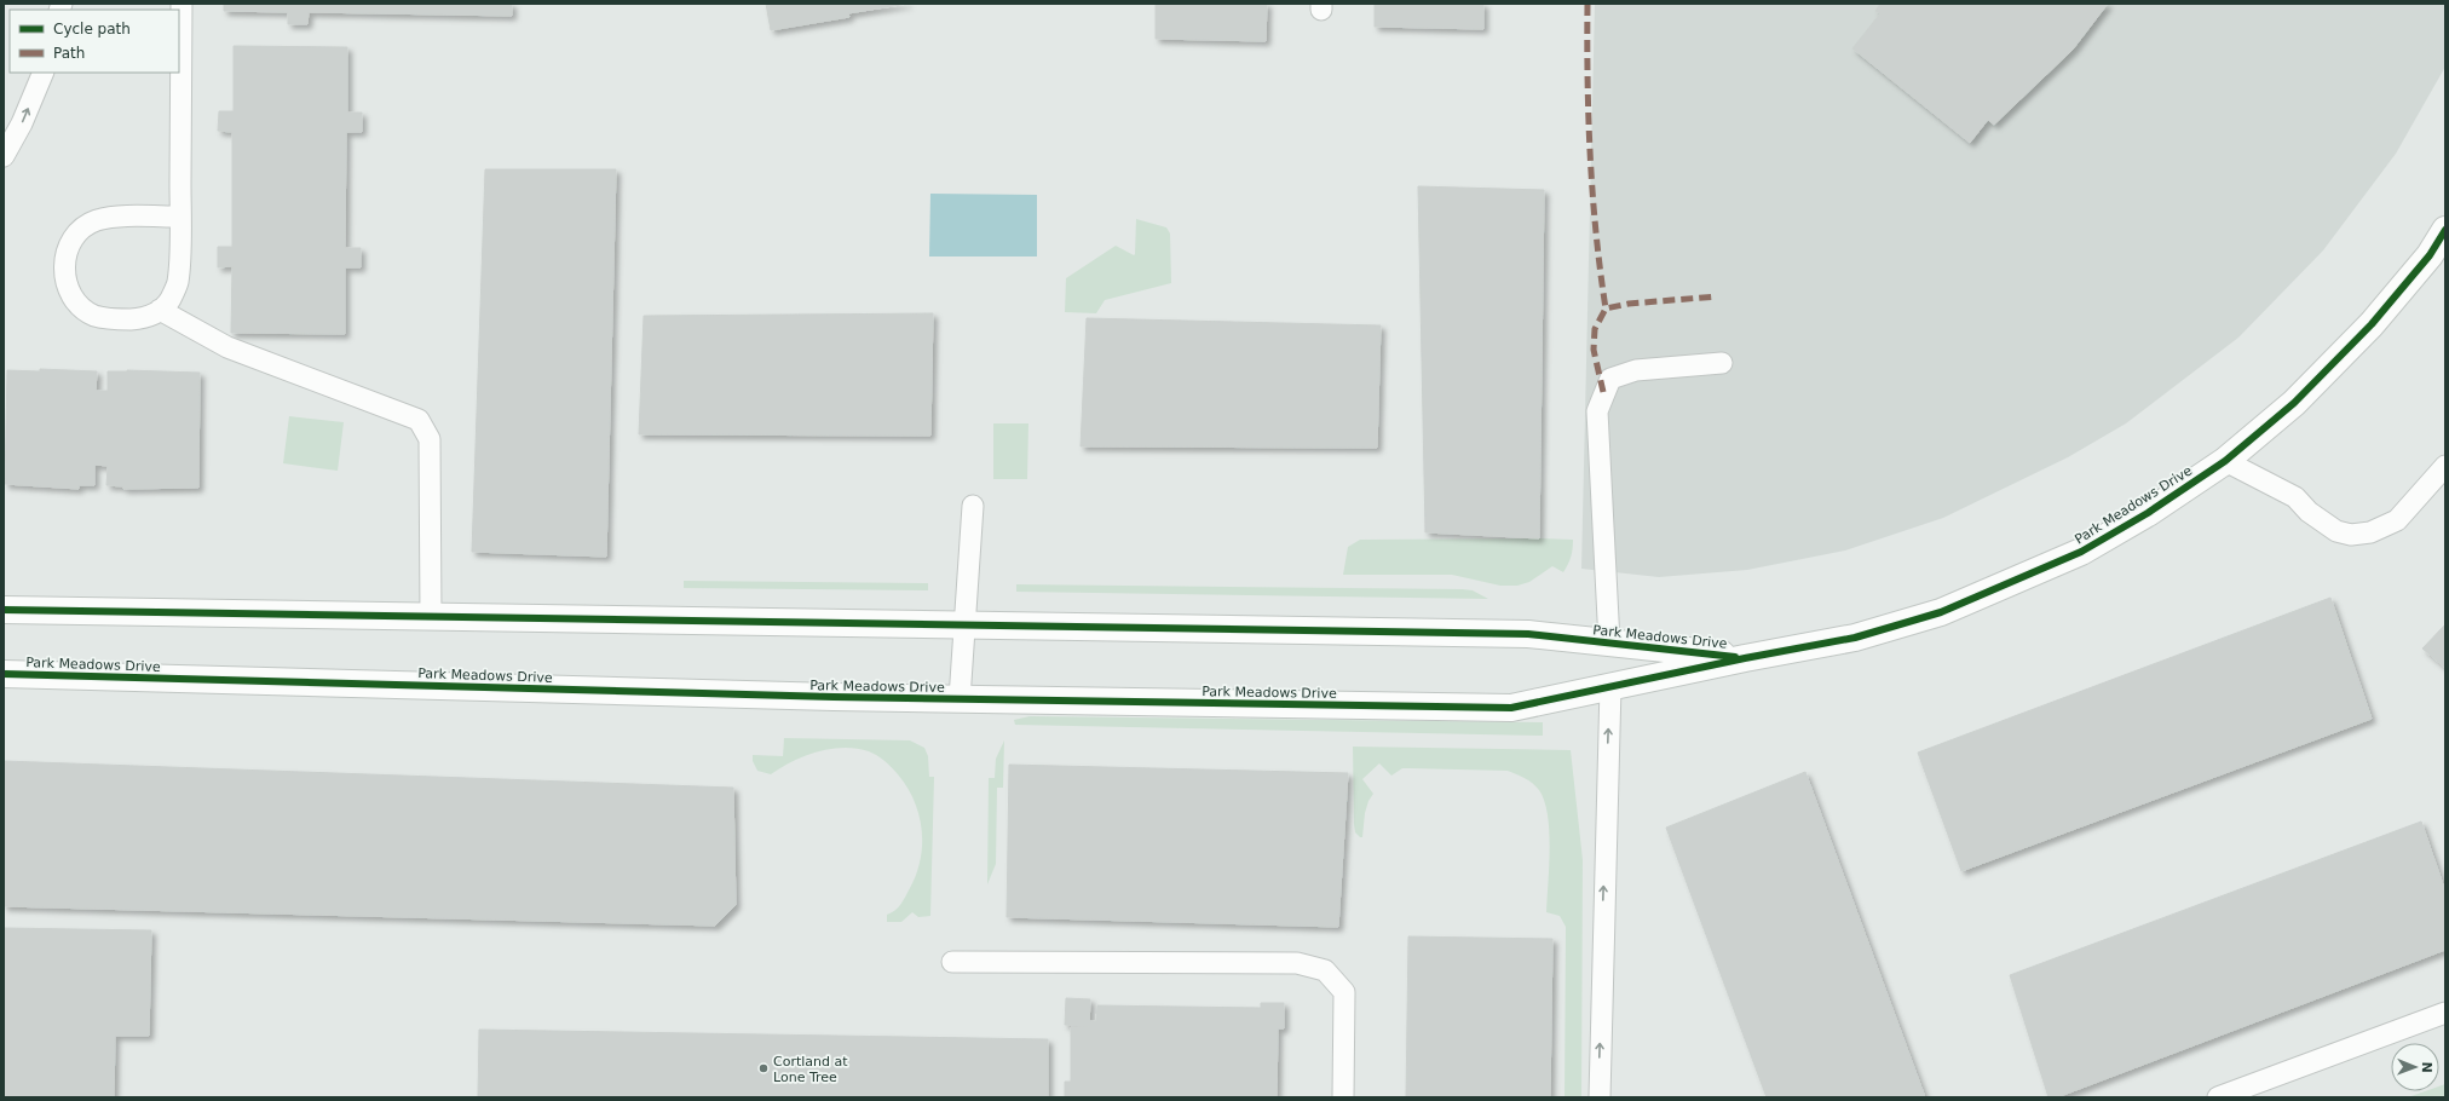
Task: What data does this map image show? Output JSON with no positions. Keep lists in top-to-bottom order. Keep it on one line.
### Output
{"streets":{"main road":["Park Meadows Drive"]},"places":["Cortland at Lone Tree"],"legend":["Cycle path","Path"],"north":"right"}
